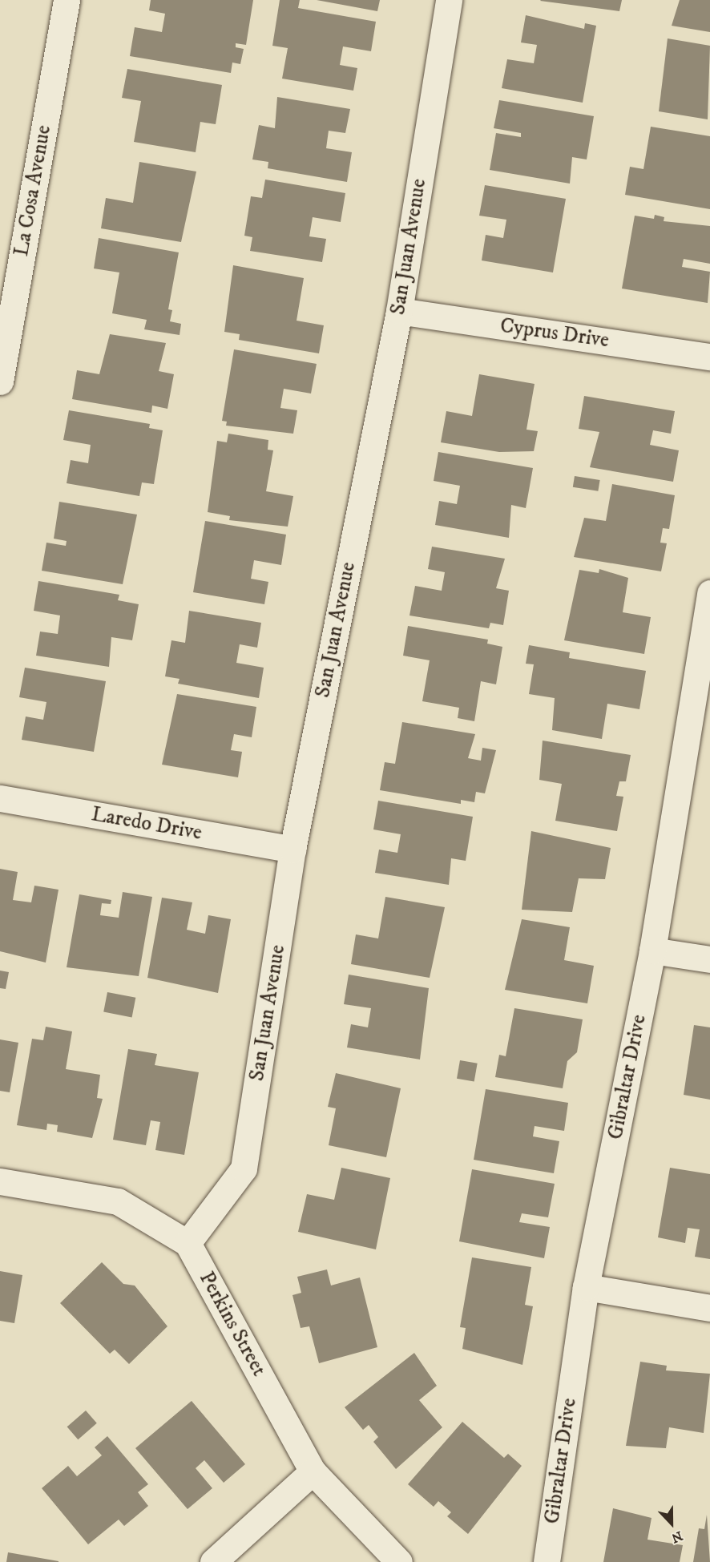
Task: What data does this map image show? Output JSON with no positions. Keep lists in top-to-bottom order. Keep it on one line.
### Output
{"streets":{"street":["La Cosa Avenue","San Juan Avenue","Cyprus Drive","Laredo Drive","Gibraltar Drive","Perkins Street"]},"crossings":[["San Juan Avenue","Cyprus Drive"],["San Juan Avenue","Laredo Drive"],["San Juan Avenue","Perkins Street"]],"north":"bottom"}
